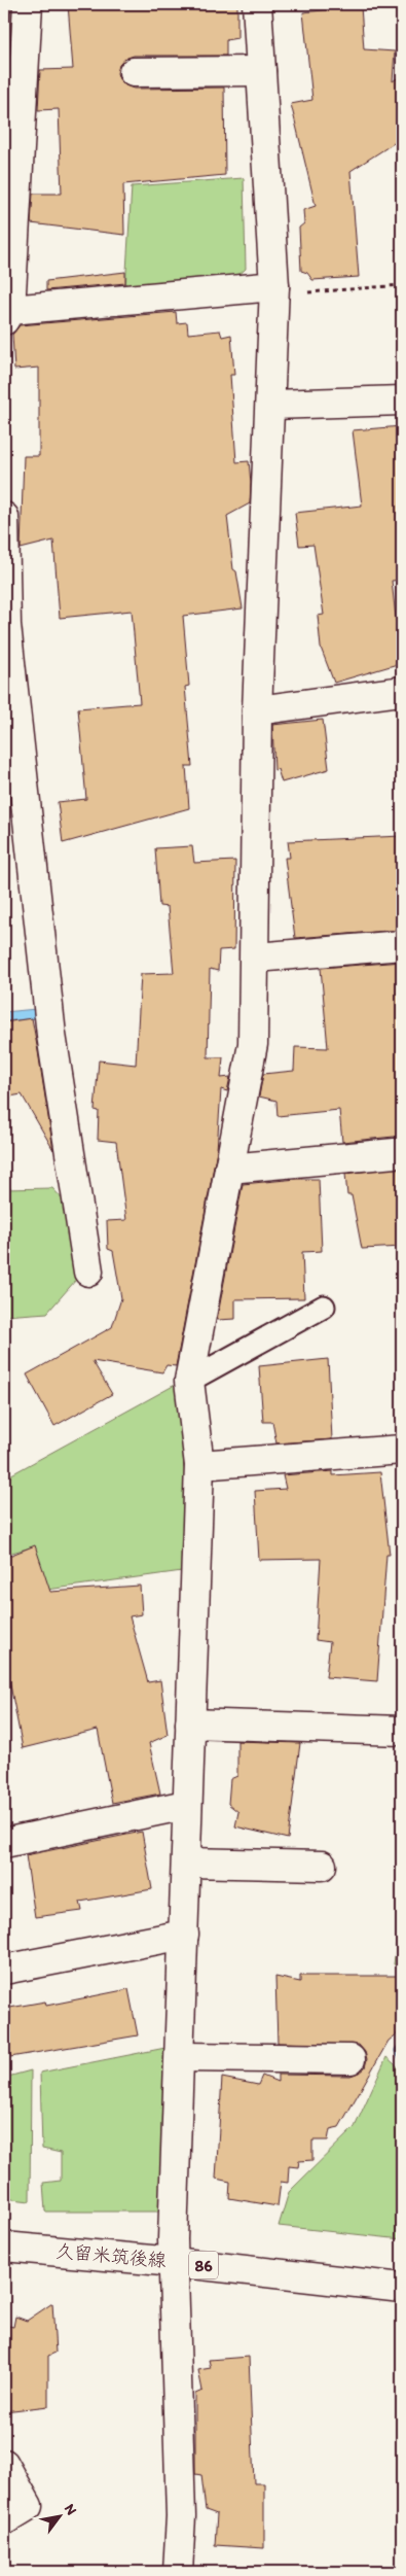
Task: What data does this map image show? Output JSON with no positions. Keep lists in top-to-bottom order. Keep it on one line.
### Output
{"streets":{"street":["久留米筑後線","86"]},"north":"top right"}
